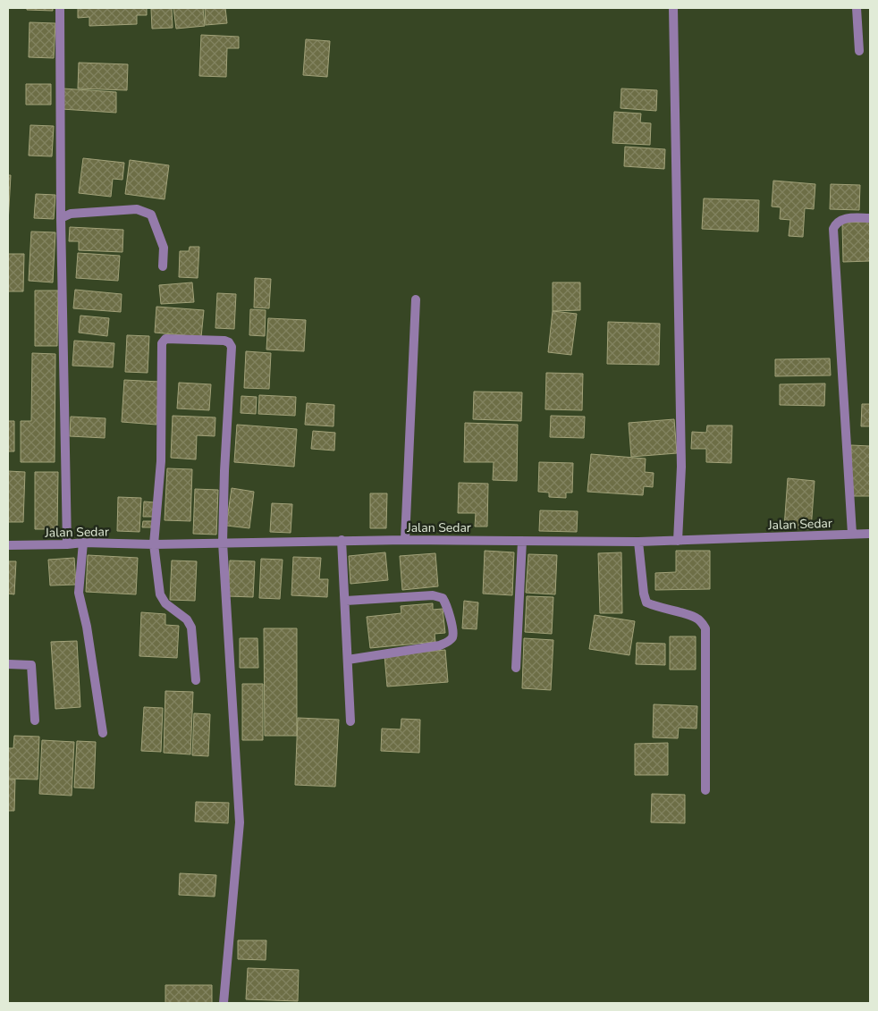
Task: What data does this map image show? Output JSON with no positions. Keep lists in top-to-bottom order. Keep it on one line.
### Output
{"streets":{"street":["Jalan Sedar"]}}
